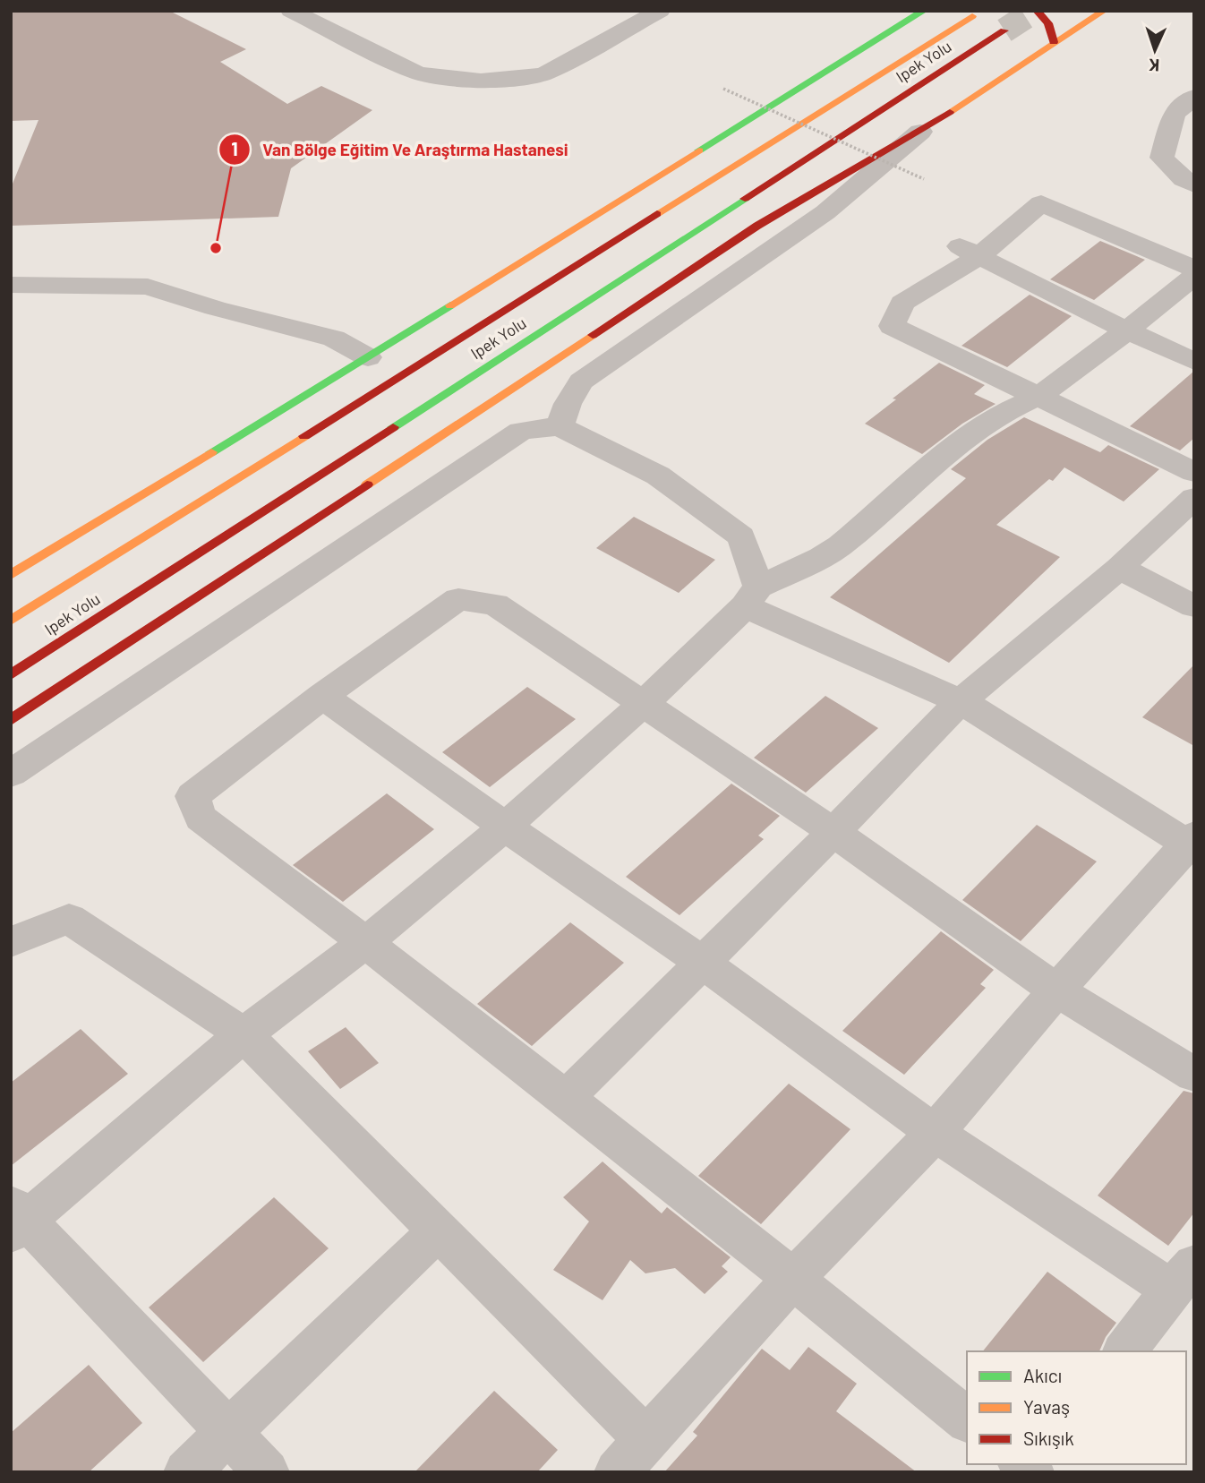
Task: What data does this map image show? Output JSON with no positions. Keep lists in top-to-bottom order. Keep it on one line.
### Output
{"streets":{"main road":["Ipek Yolu"]},"places":["Van Bölge Eğitim Ve Araştırma Hastanesi"],"legend":["Akıcı","Yavaş","Sıkışık"],"north":"bottom"}
